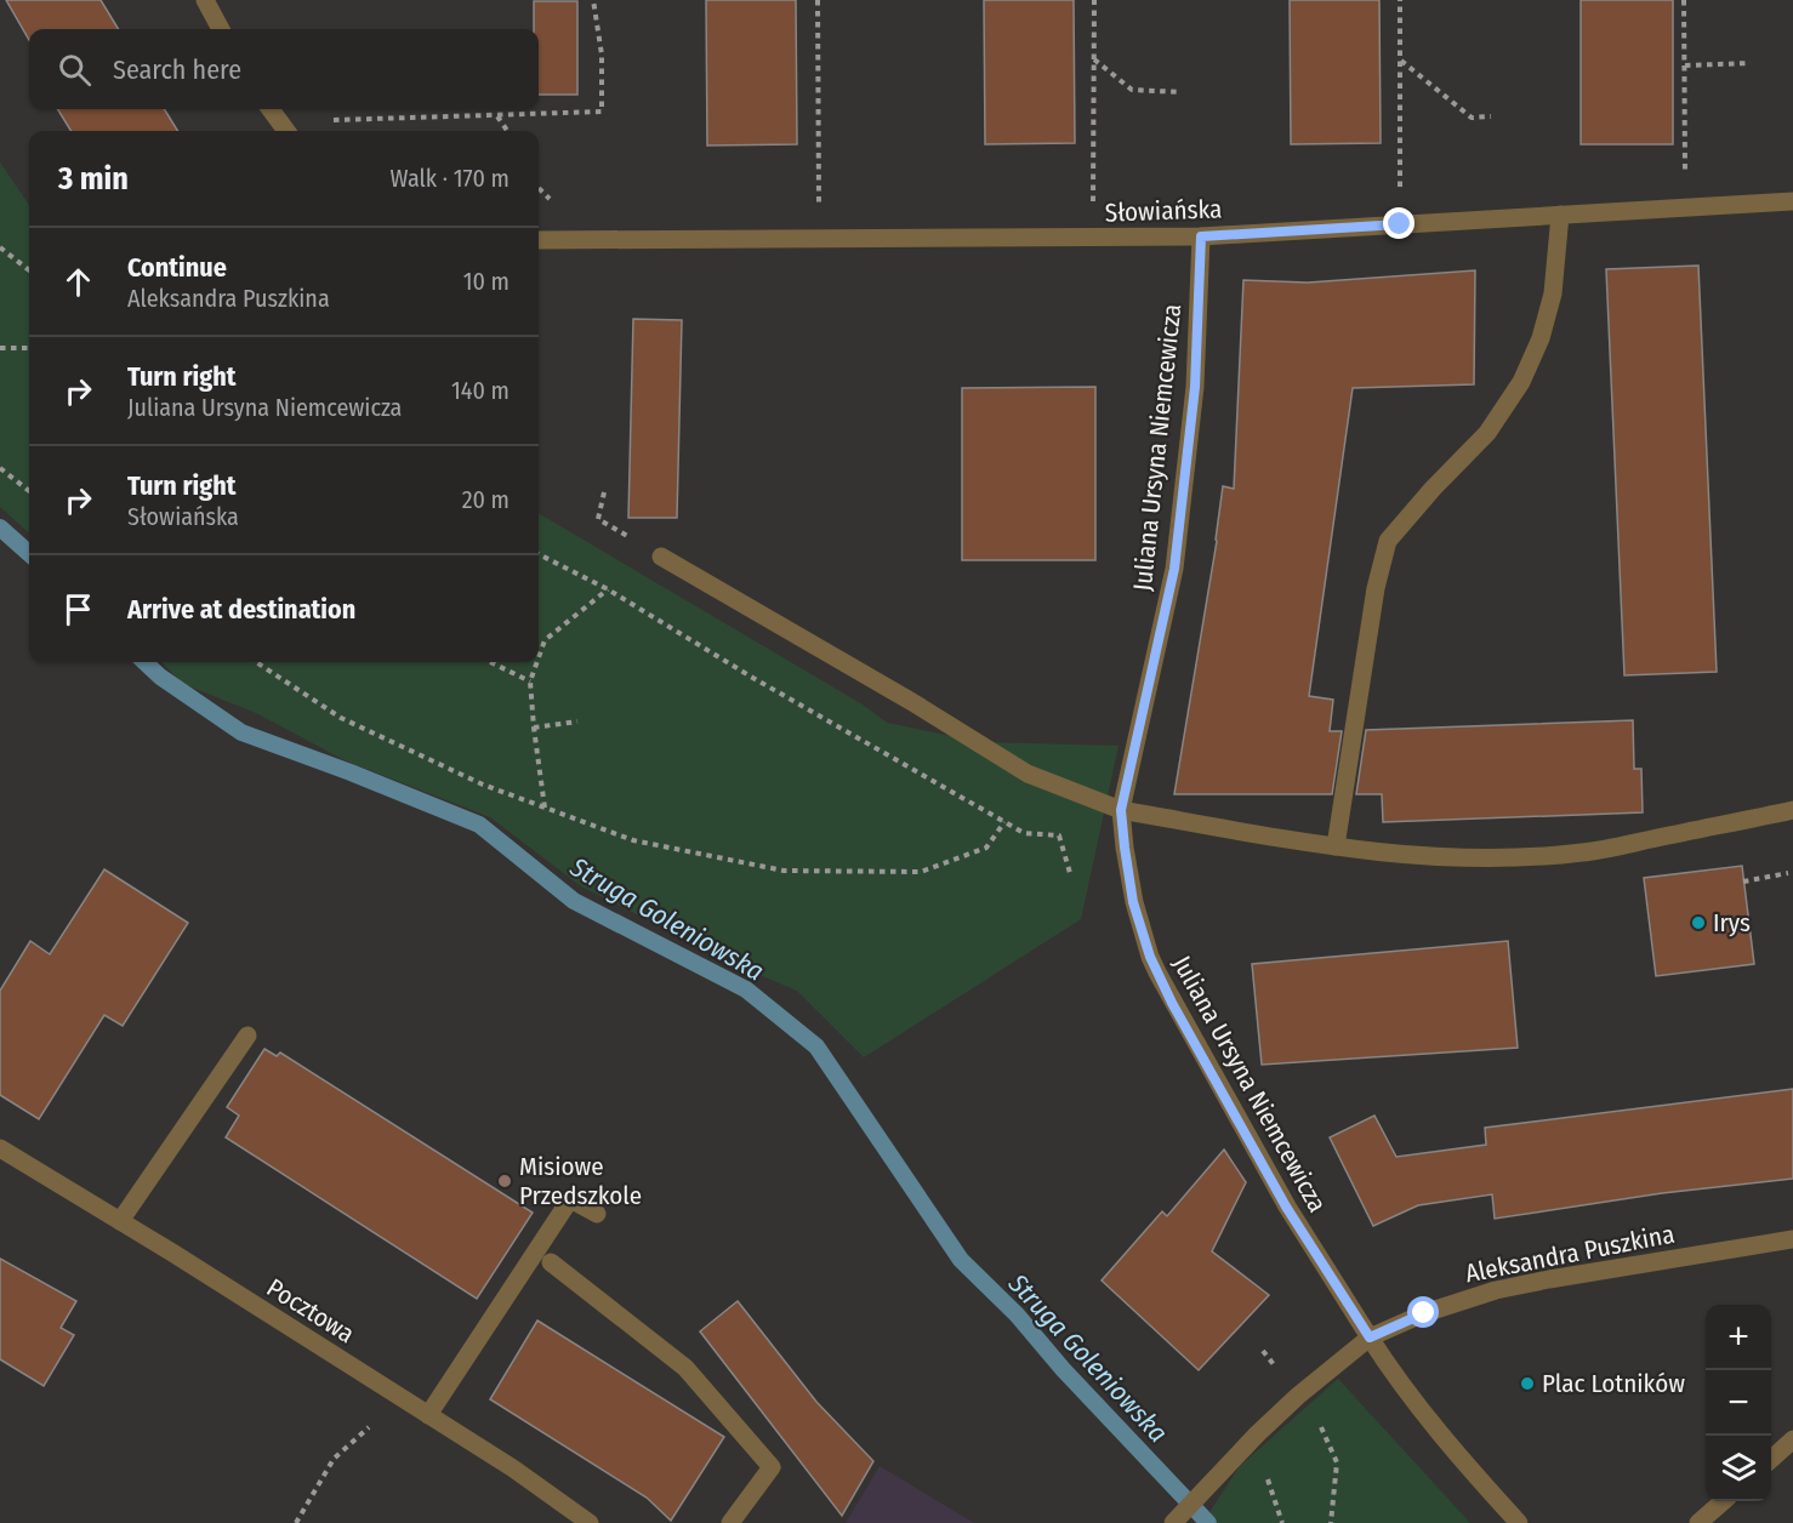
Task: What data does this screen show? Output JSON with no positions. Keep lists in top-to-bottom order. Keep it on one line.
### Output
{"streets":{"street":["Słowiańska","Juliana Ursyna Niemcewicza","Aleksandra Puszkina","Pocztowa"]},"crossings":[["Słowiańska","Juliana Ursyna Niemcewicza"],["Juliana Ursyna Niemcewicza","Aleksandra Puszkina"]],"water":["Struga Goleniowska"],"places":["Irys","Misiowe Przedszkole","Plac Lotników"],"page":{"search":"Search here","heading":["3 min","Walk · 170 m"],"list":[["Continue","Aleksandra Puszkina","10 m"],["Turn right","Juliana Ursyna Niemcewicza","140 m"],["Turn right","Słowiańska","20 m"],"Arrive at destination"],"map_buttons":["+","−"]}}
